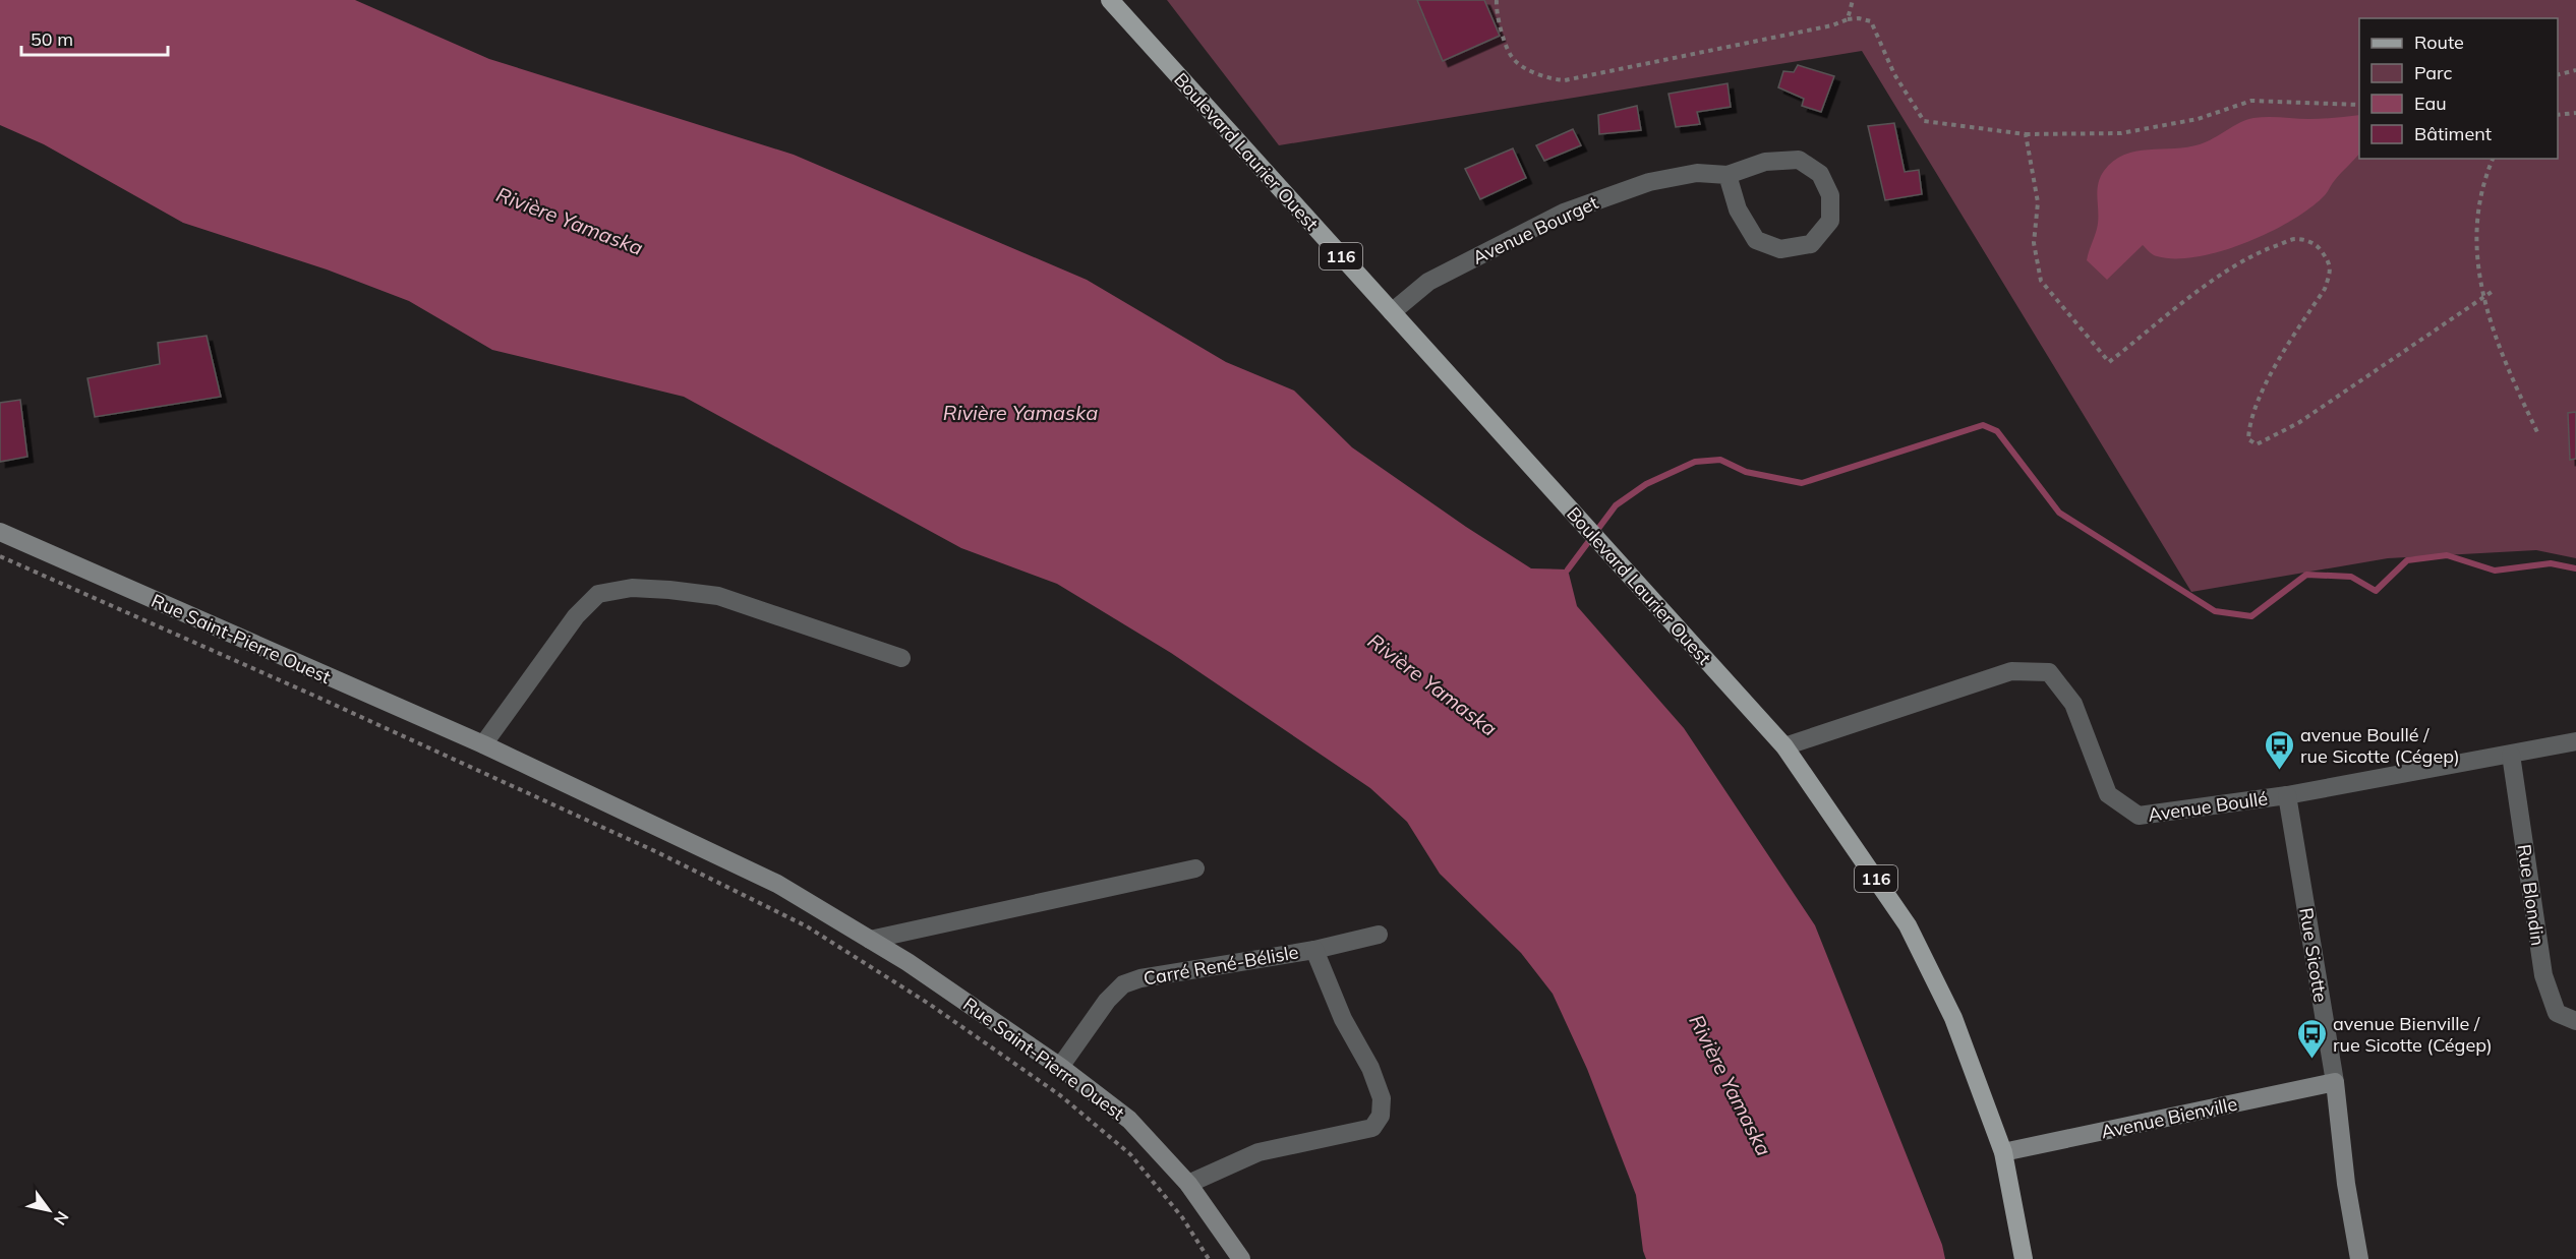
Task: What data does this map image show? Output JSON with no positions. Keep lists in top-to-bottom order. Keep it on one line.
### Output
{"streets":{"main road":["Boulevard Laurier Ouest","116"],"street":["Avenue Bourget","Rue Saint-Pierre Ouest","Avenue Boullé","Rue Blondin","Rue Sicotte","Carré René-Bélisle","Avenue Bienville"]},"crossings":[["Boulevard Laurier Ouest","Avenue Bourget"],["Boulevard Laurier Ouest","Avenue Boullé"],["Boulevard Laurier Ouest","Avenue Bienville"],["Rue Saint-Pierre Ouest","Carré René-Bélisle"],["Avenue Boullé","Rue Blondin"],["Avenue Boullé","Rue Sicotte"],["Rue Sicotte","Avenue Bienville"]],"water":["Rivière Yamaska"],"places":{"bus stop":["avenue Boullé / rue Sicotte (Cégep)","avenue Bienville / rue Sicotte (Cégep)"]},"legend":["Route","Parc","Eau","Bâtiment"],"scale_bar":"50 m","north":"bottom right"}
